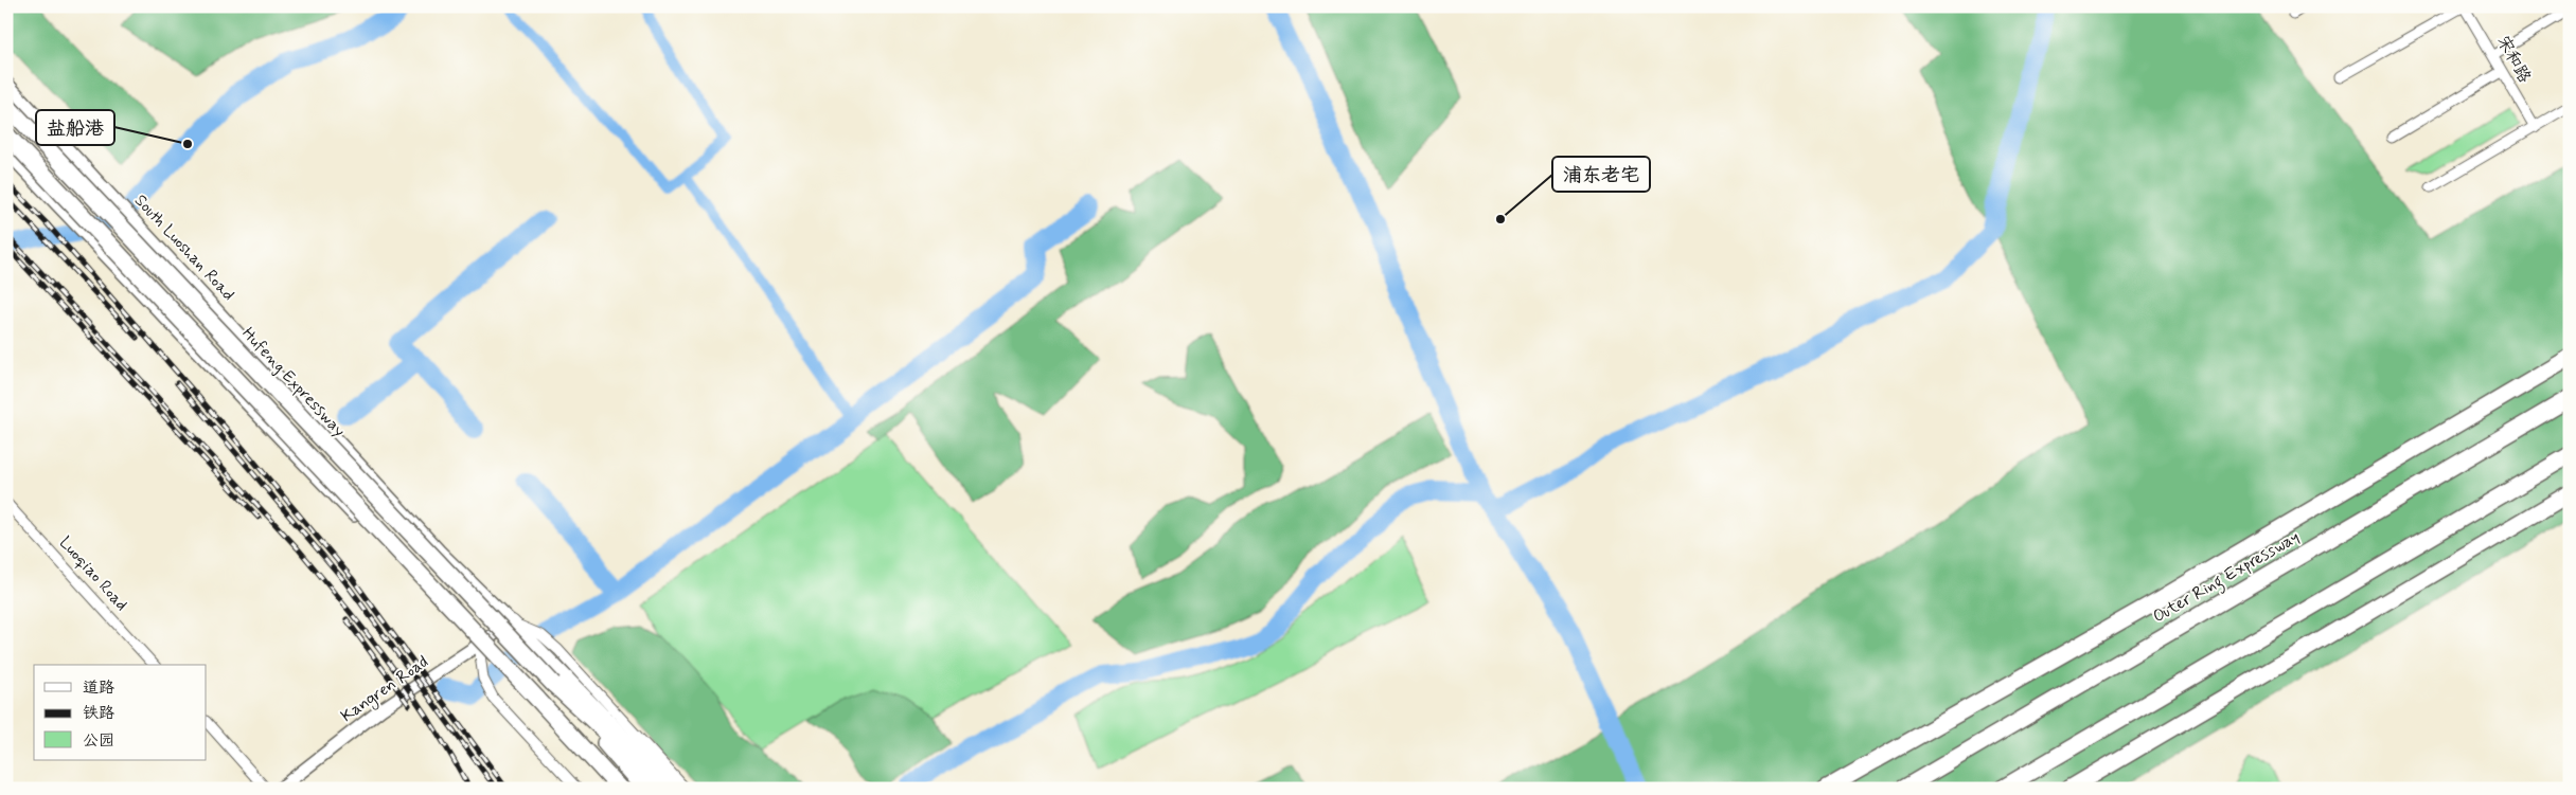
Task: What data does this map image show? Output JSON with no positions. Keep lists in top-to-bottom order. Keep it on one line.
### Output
{"streets":{"highway":["Hufeng Expressway","Outer Ring Expressway"],"main road":["South Luoshan Road","Kangren Road"],"street":["宋和路","Luoqiao Road"]},"crossings":[["South Luoshan Road","Kangren Road"]],"places":["盐船港","浦东老宅"],"legend":["道路","铁路","公园"]}
